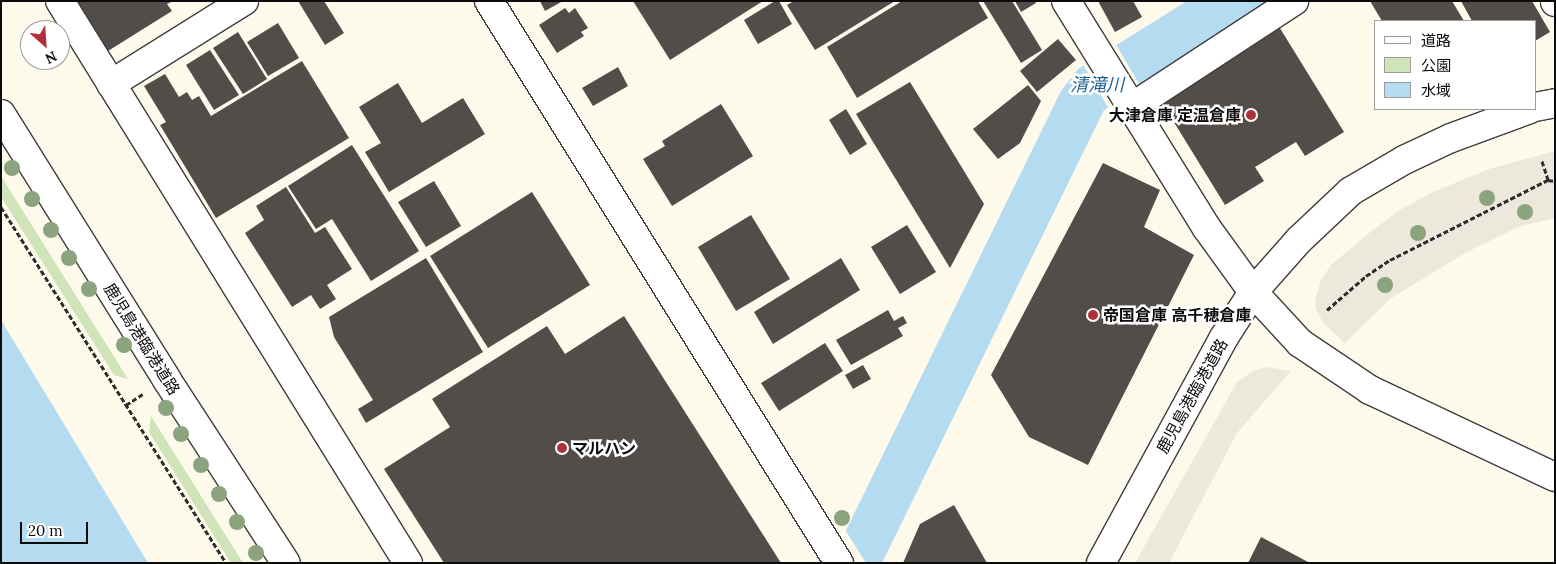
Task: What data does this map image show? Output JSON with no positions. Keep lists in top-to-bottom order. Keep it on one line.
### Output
{"streets":{"street":["鹿児島港臨港道路"]},"water":["清滝川"],"places":["大津倉庫 定温倉庫","帝国倉庫 高千穂倉庫","マルハン"],"legend":["道路","公園","水域"],"scale_bar":"20 m","north":"bottom right"}
